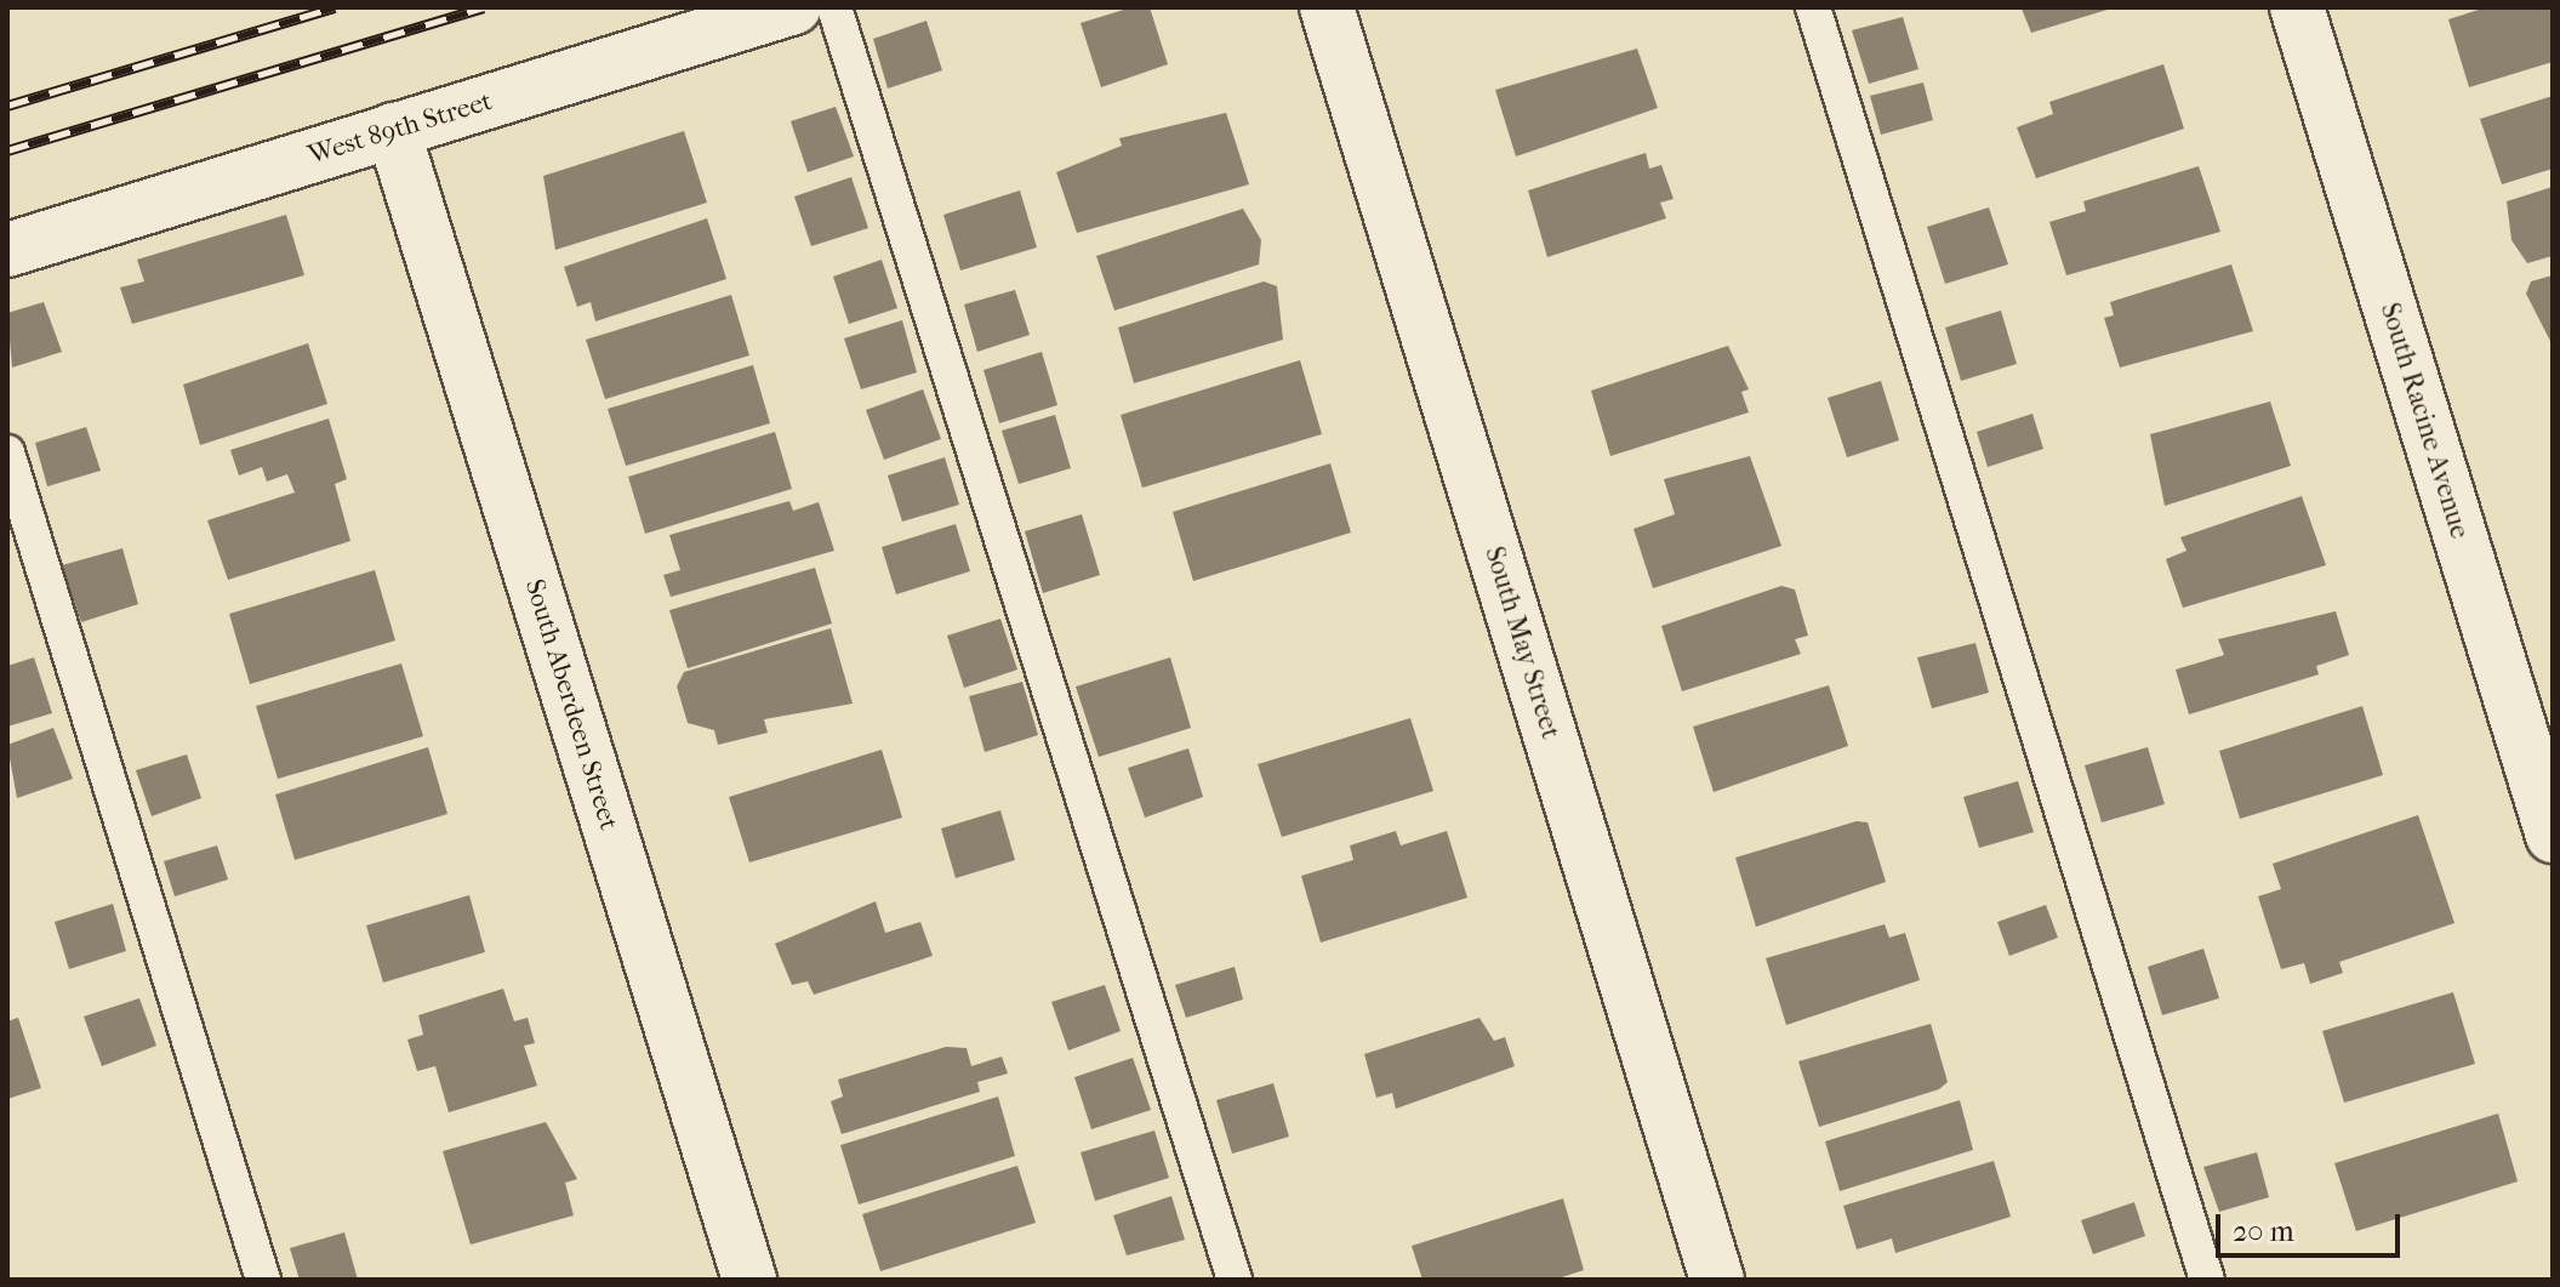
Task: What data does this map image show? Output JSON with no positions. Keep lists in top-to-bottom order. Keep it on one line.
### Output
{"streets":{"street":["West 89th Street","South Racine Avenue","South May Street","South Aberdeen Street"]},"crossings":[["West 89th Street","South Aberdeen Street"]],"scale_bar":"20 m"}
